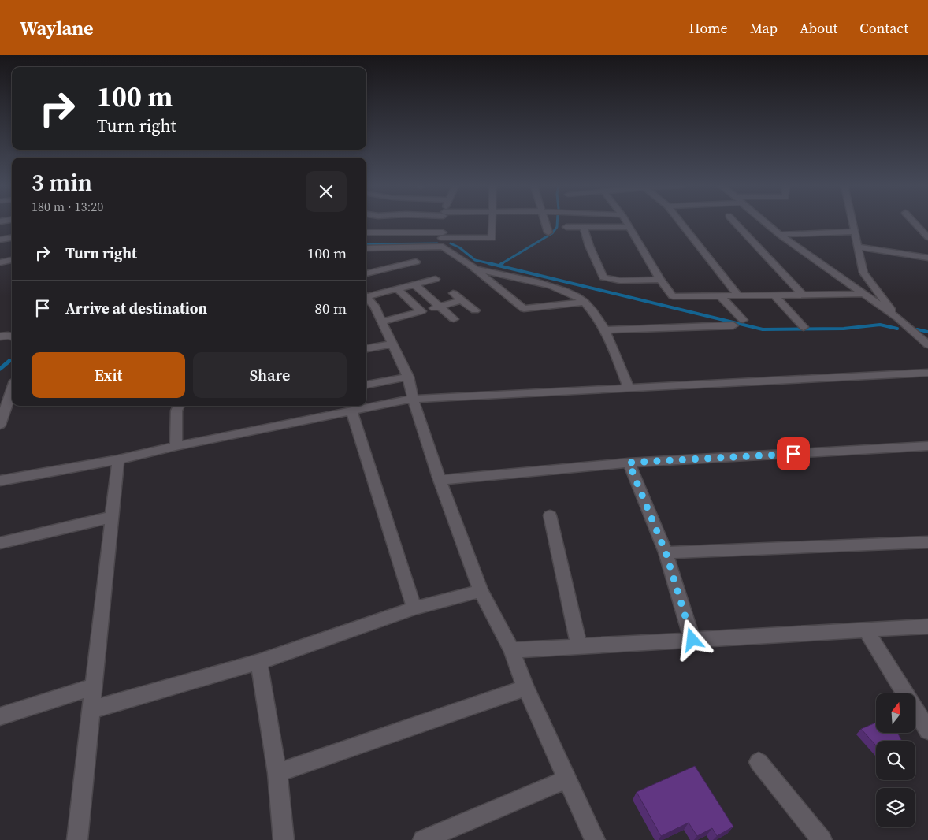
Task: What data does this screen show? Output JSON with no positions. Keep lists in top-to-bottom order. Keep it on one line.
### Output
{"north":"top","page":{"header":"Waylane","nav":["Home","Map","About","Contact"],"turn":["100 m","Turn right"],"heading":["3 min","180 m · 13:20"],"list":[{"name":"Turn right","value":"100 m"},{"name":"Arrive at destination","value":"80 m"}],"buttons":["Exit","Share"]}}
